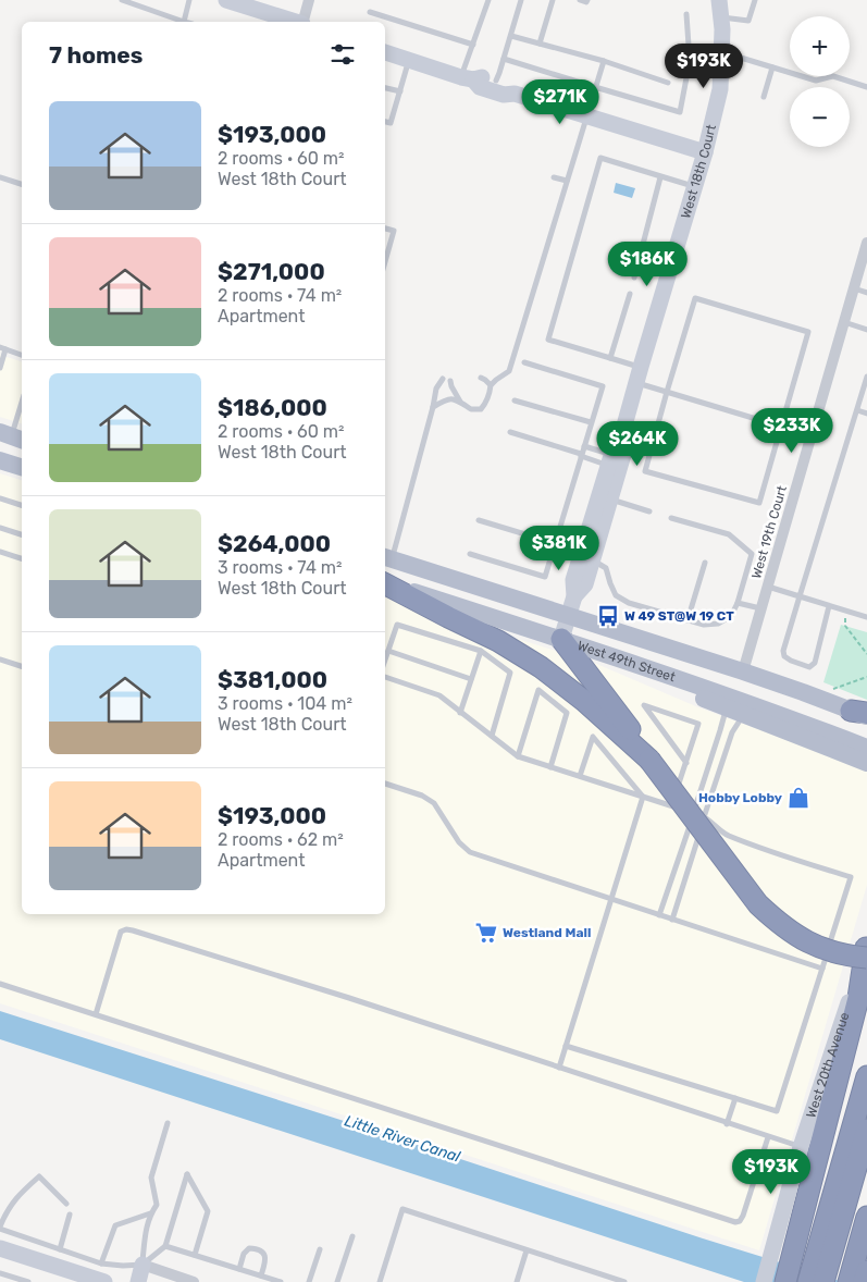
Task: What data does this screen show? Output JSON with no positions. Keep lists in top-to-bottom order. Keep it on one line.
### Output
{"streets":{"main road":["West 49th Street"],"street":["West 18th Court","West 19th Court","West 20th Avenue"]},"crossings":[["West 18th Court","West 49th Street"],["West 19th Court","West 49th Street"]],"water":["Little River Canal"],"places":{"bus stop":["W 49 ST@W 19 CT"],"shop":["Hobby Lobby"],"supermarket":["Westland Mall"]},"page":{"map_buttons":["+","−"],"heading":"7 homes","price":["$193K","$271K","$186K","$233K","$264K","$381K","$193K"],"list":[{"name":"$193,000","note":"2 rooms · 60 m² · West 18th Court"},{"name":"$271,000","note":"2 rooms · 74 m² · Apartment"},{"name":"$186,000","note":"2 rooms · 60 m² · West 18th Court"},{"name":"$264,000","note":"3 rooms · 74 m² · West 18th Court"},{"name":"$381,000","note":"3 rooms · 104 m² · West 18th Court"},{"name":"$193,000","note":"2 rooms · 62 m² · Apartment"}]}}
